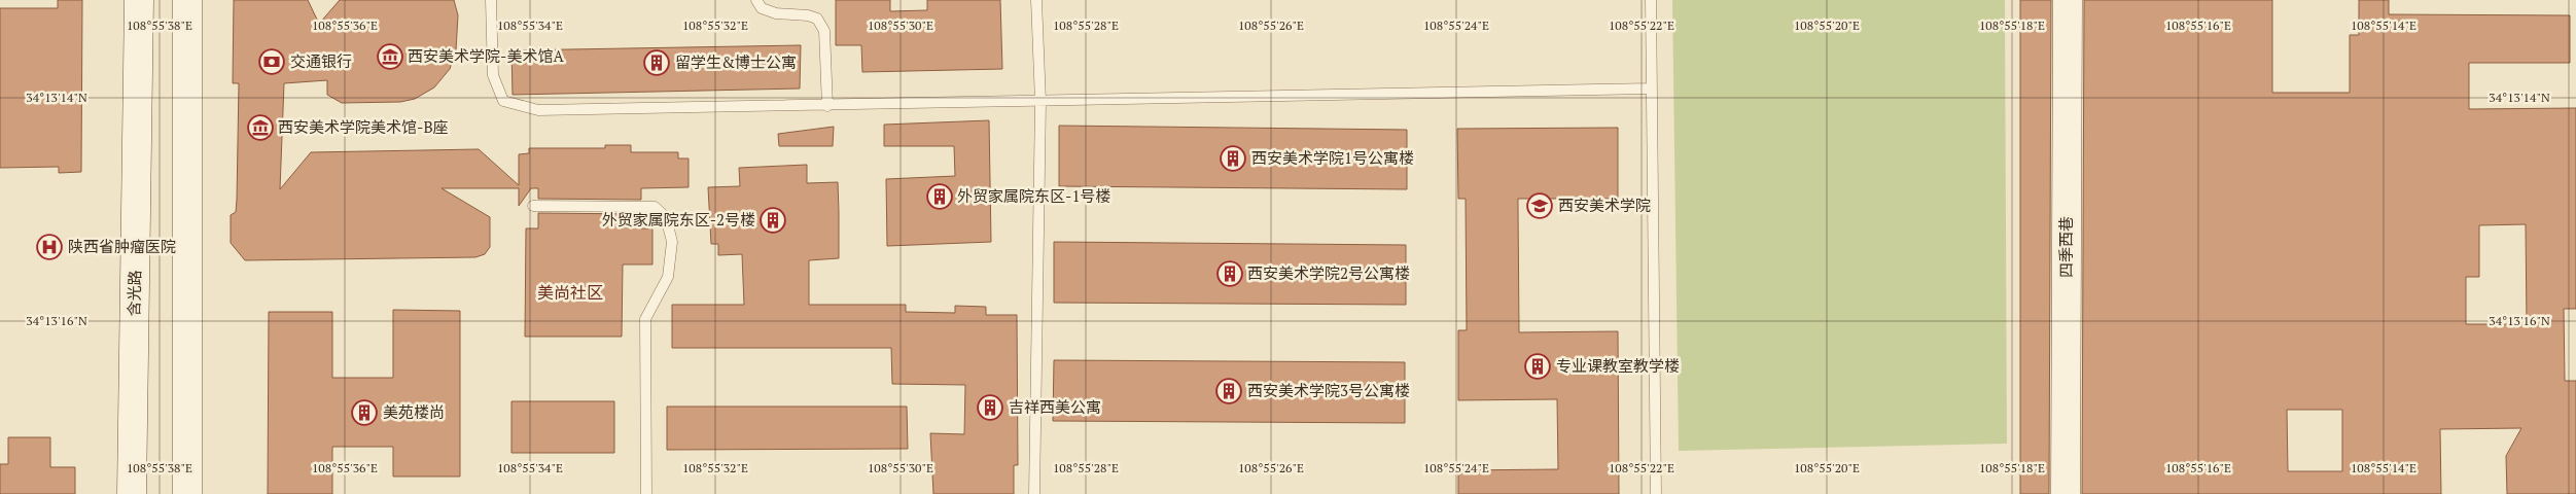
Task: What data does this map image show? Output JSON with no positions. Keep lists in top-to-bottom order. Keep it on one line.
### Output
{"streets":{"main road":["四季西巷","含光路"]},"districts":["美尚社区"],"places":{"museum":["西安美术学院-美术馆A","西安美术学院美术馆-B座"],"bank":["交通银行"],"building":["留学生&博士公寓","西安美术学院1号公寓楼","外贸家属院东区-1号楼","外贸家属院东区-2号楼","西安美术学院2号公寓楼","专业课教室教学楼","西安美术学院3号公寓楼","吉祥西美公寓","美苑楼尚"],"school or university":["西安美术学院"],"hospital":["陕西省肿瘤医院"]},"coordinates":["108°55'38\"E","108°55'36\"E","108°55'34\"E","108°55'32\"E","108°55'30\"E","108°55'28\"E","108°55'26\"E","108°55'24\"E","108°55'22\"E","108°55'20\"E","108°55'18\"E","108°55'16\"E","108°55'14\"E","34°13'14\"N","34°13'16\"N"]}
